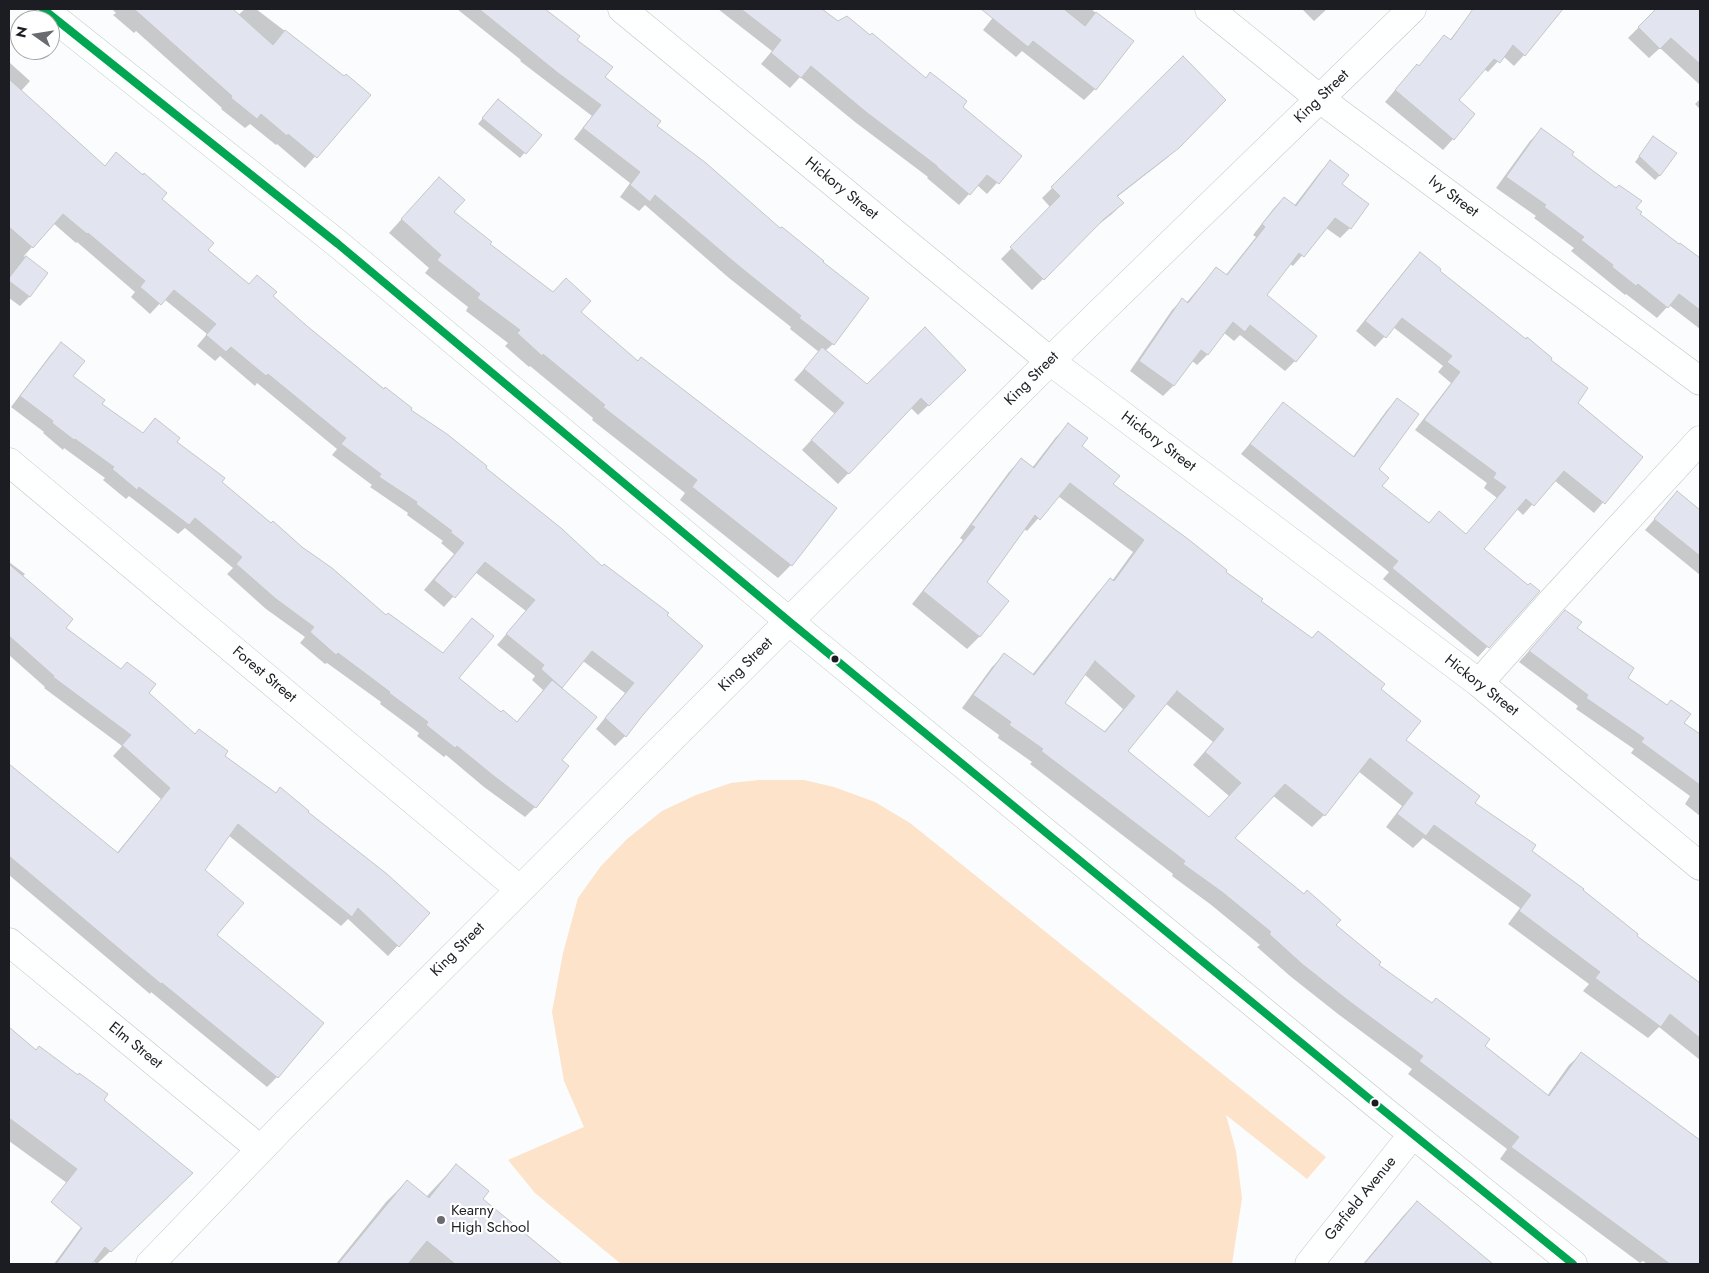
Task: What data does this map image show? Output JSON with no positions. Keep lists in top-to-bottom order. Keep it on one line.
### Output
{"streets":{"street":["King Street","Hickory Street","Ivy Street","Forest Street","Elm Street","Garfield Avenue"]},"crossings":[["King Street","Hickory Street"],["King Street","Ivy Street"],["King Street","Forest Street"],["King Street","Elm Street"]],"places":["Kearny High School"],"north":"left"}
